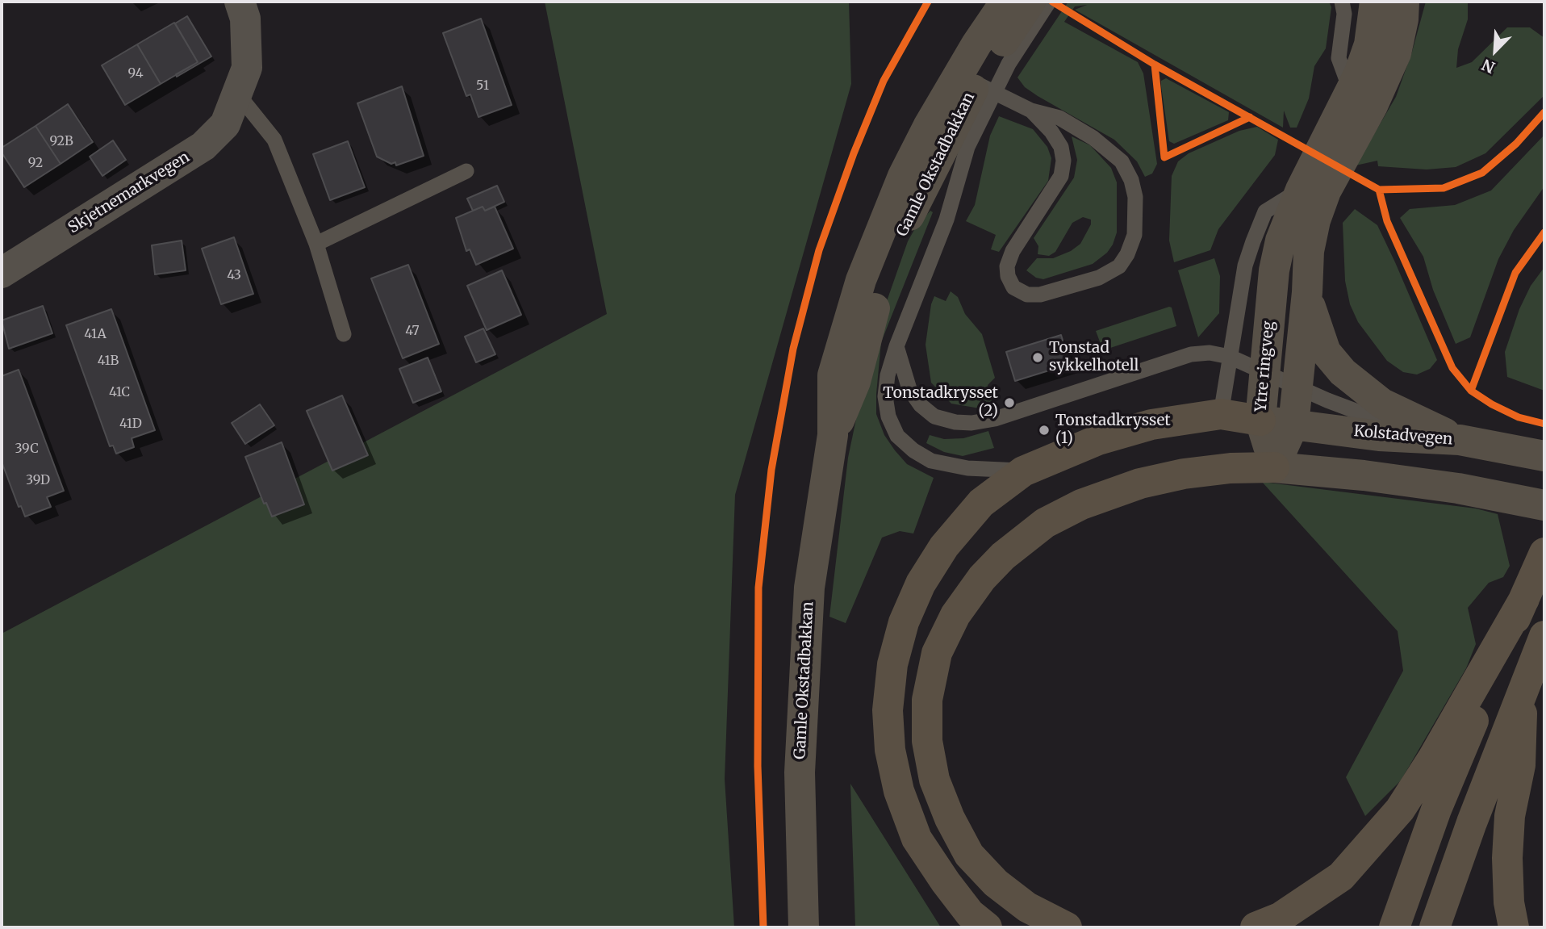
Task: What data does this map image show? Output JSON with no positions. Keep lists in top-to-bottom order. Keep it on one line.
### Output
{"streets":{"main road":["Gamle Okstadbakkan","Ytre ringveg","Kolstadvegen"],"street":["Skjetnemarkvegen"]},"crossings":[["Ytre ringveg","Kolstadvegen"]],"places":["Tonstad sykkelhotell","Tonstadkrysset (2)","Tonstadkrysset (1)"],"house_numbers":["94","51","92B","92","43","47","41A","41B","41C","41D","39C","39D"],"north":"bottom left"}
